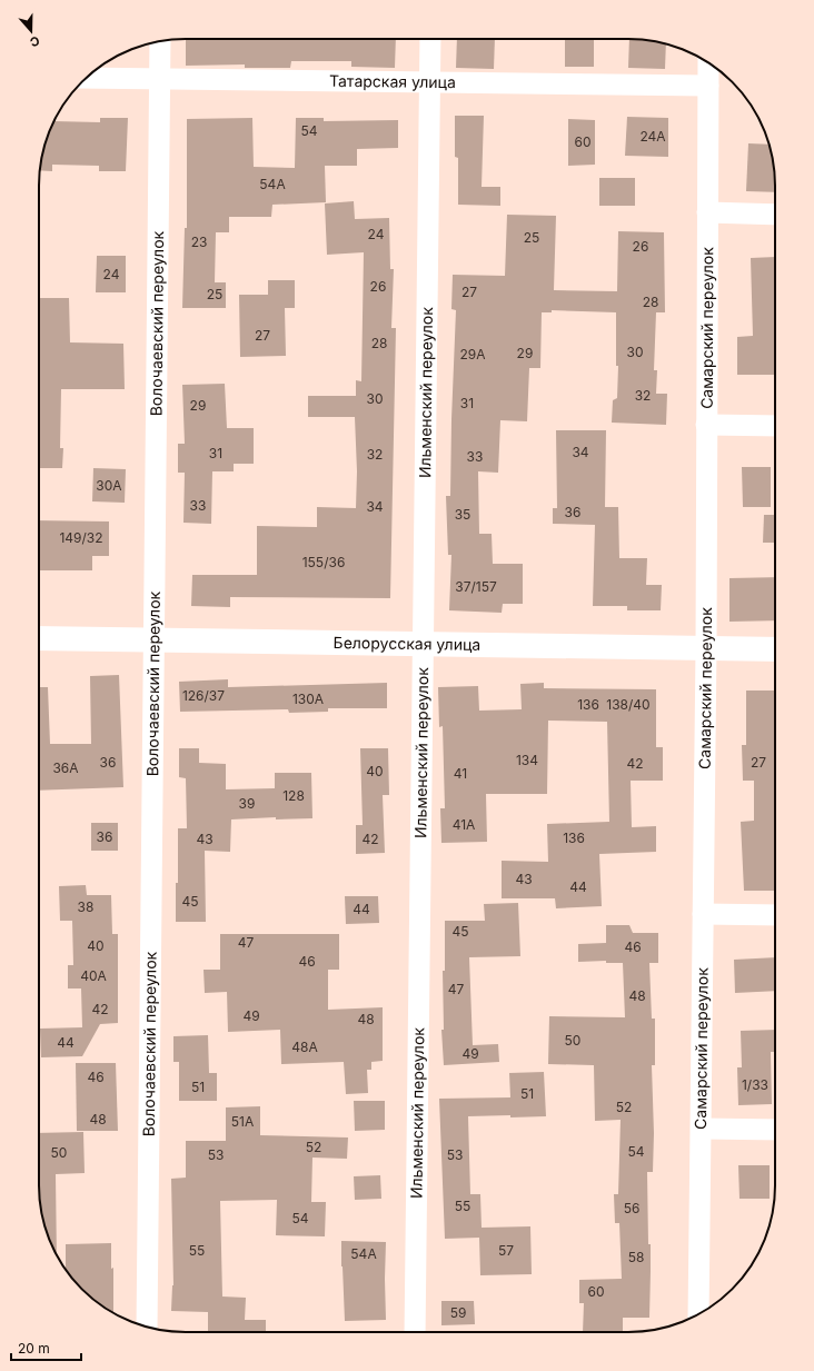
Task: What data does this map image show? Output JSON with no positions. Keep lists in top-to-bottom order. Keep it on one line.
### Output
{"streets":{"main road":["Белорусская улица"],"street":["Татарская улица","Волочаевский переулок","Самарский переулок","Ильменский переулок"]},"crossings":[["Татарская улица","Волочаевский переулок"],["Татарская улица","Самарский переулок"],["Татарская улица","Ильменский переулок"],["Волочаевский переулок","Белорусская улица"],["Самарский переулок","Белорусская улица"],["Ильменский переулок","Белорусская улица"]],"house_numbers":["54","24А","60","54А","24","25","23","26","24","26","27","25","28","27","28","30","29","29А","32","30","31","29","34","31","32","33","30А","33","34","36","35","149/32","155/36","37/157","126/37","130А","136","138/40","134","36","27","42","36А","40","41","128","39","41А","36","136","43","42","43","44","45","38","44","45","47","40","46","46","40А","47","48","42","49","48","50","44","48А","49","46","1/33","51","51","52","48","51А","52","54","50","53","53","55","56","54","55","57","54А","58","60","59"],"scale_bar":"20 m","north":"bottom"}
